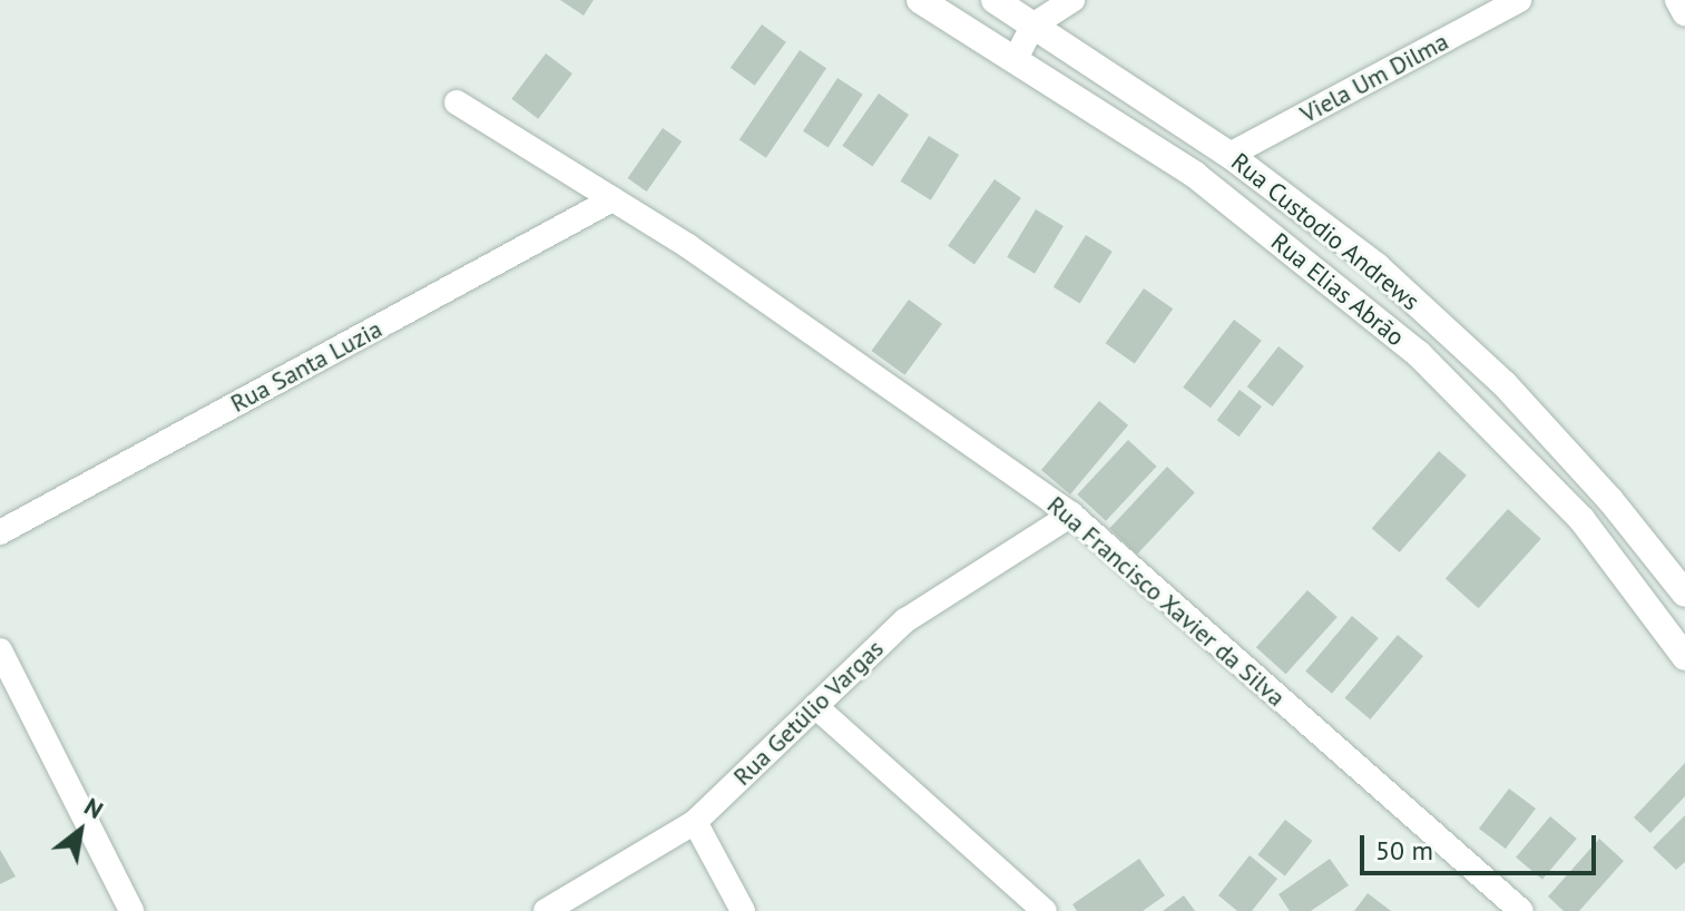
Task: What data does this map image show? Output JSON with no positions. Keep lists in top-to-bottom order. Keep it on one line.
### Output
{"streets":{"street":["Viela Um Dilma","Rua Custodio Andrews","Rua Elias Abrão","Rua Santa Luzia","Rua Francisco Xavier da Silva","Rua Getúlio Vargas"]},"crossings":[["Viela Um Dilma","Rua Custodio Andrews"],["Rua Santa Luzia","Rua Francisco Xavier da Silva"],["Rua Francisco Xavier da Silva","Rua Getúlio Vargas"]],"scale_bar":"50 m","north":"top right"}
